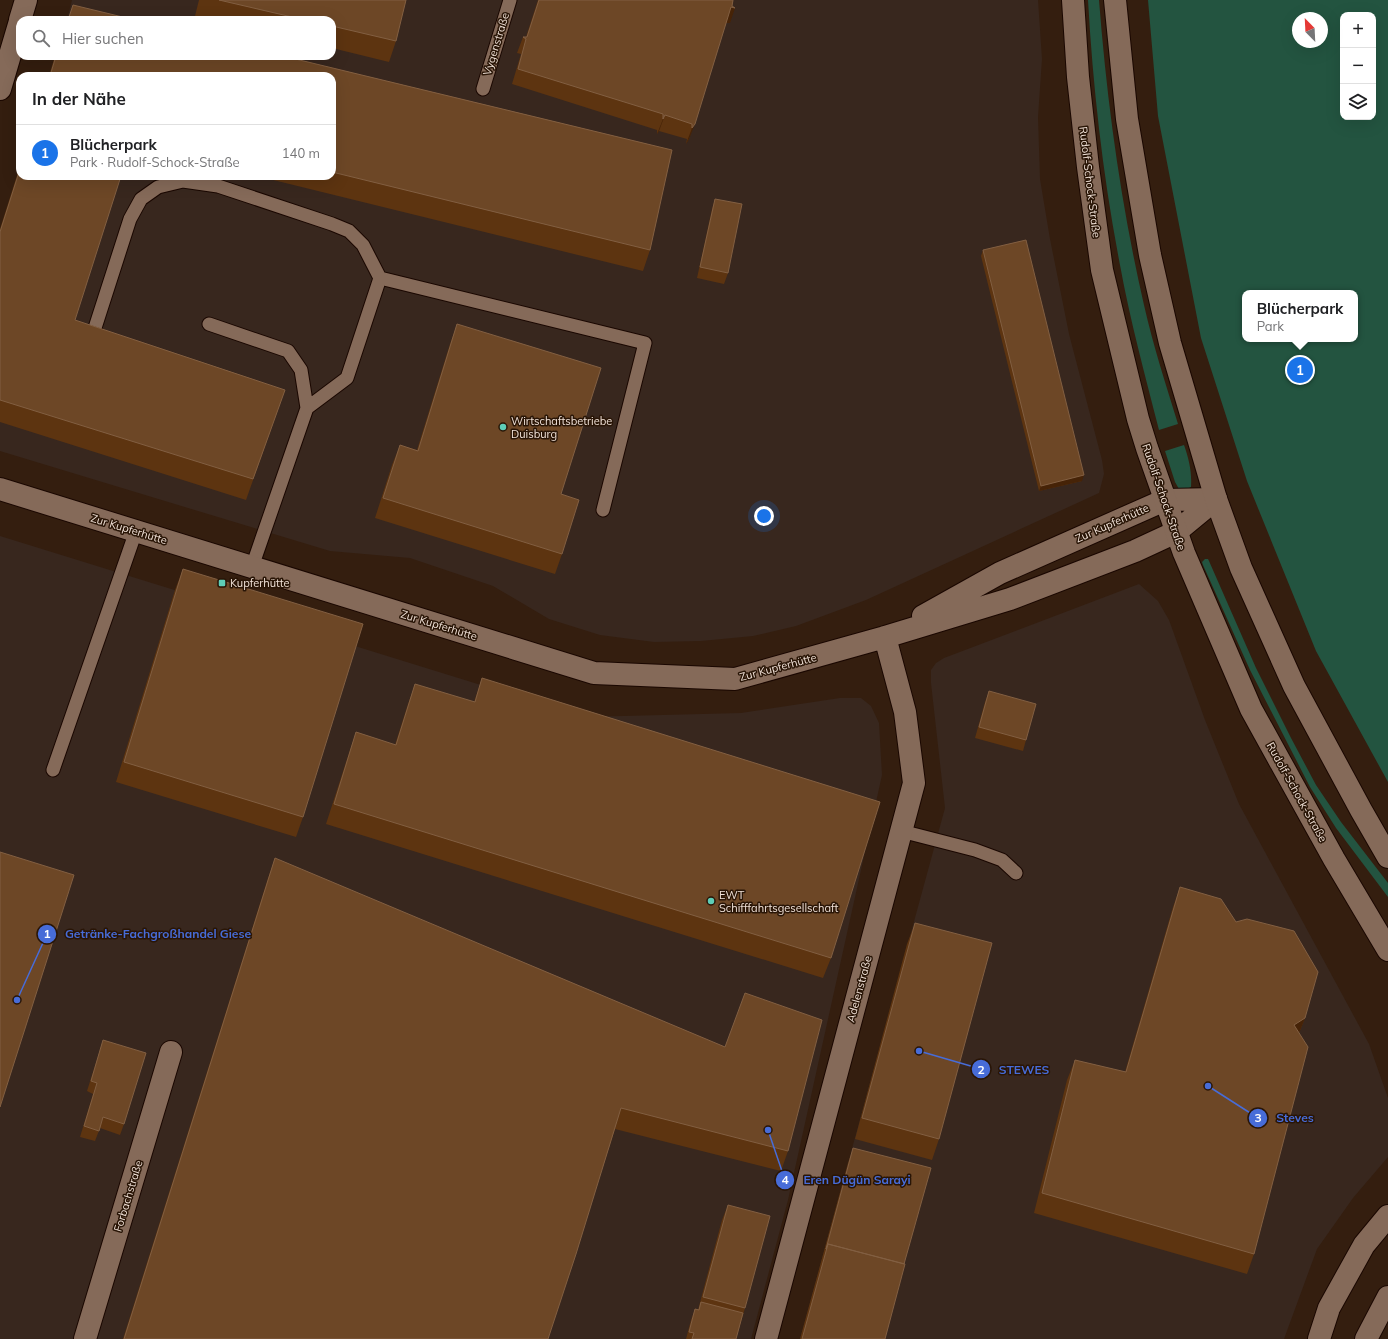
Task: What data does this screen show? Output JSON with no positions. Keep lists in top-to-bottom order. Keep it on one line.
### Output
{"streets":{"street":["Rudolf-Schock-Straße","Zur Kupferhütte","Adelenstraße","Forbachstraße"],"lane":["Vygenstraße"]},"crossings":[["Rudolf-Schock-Straße","Zur Kupferhütte"],["Zur Kupferhütte","Adelenstraße"]],"places":{"other":["Wirtschaftsbetriebe Duisburg","EWT Schifffahrtsgesellschaft","Getränke-Fachgroßhandel Giese","STEWES","Steves","Eren Dügün Sarayi"],"transit":["Kupferhütte"]},"north":"top left","page":{"map_buttons":["+","−"],"search":"Hier suchen","heading":"In der Nähe","list":[{"mark":"1","name":"Blücherpark","note":"Park · Rudolf-Schock-Straße","value":"140 m"}],"popup":["Blücherpark","Park"],"pins":"1"}}
